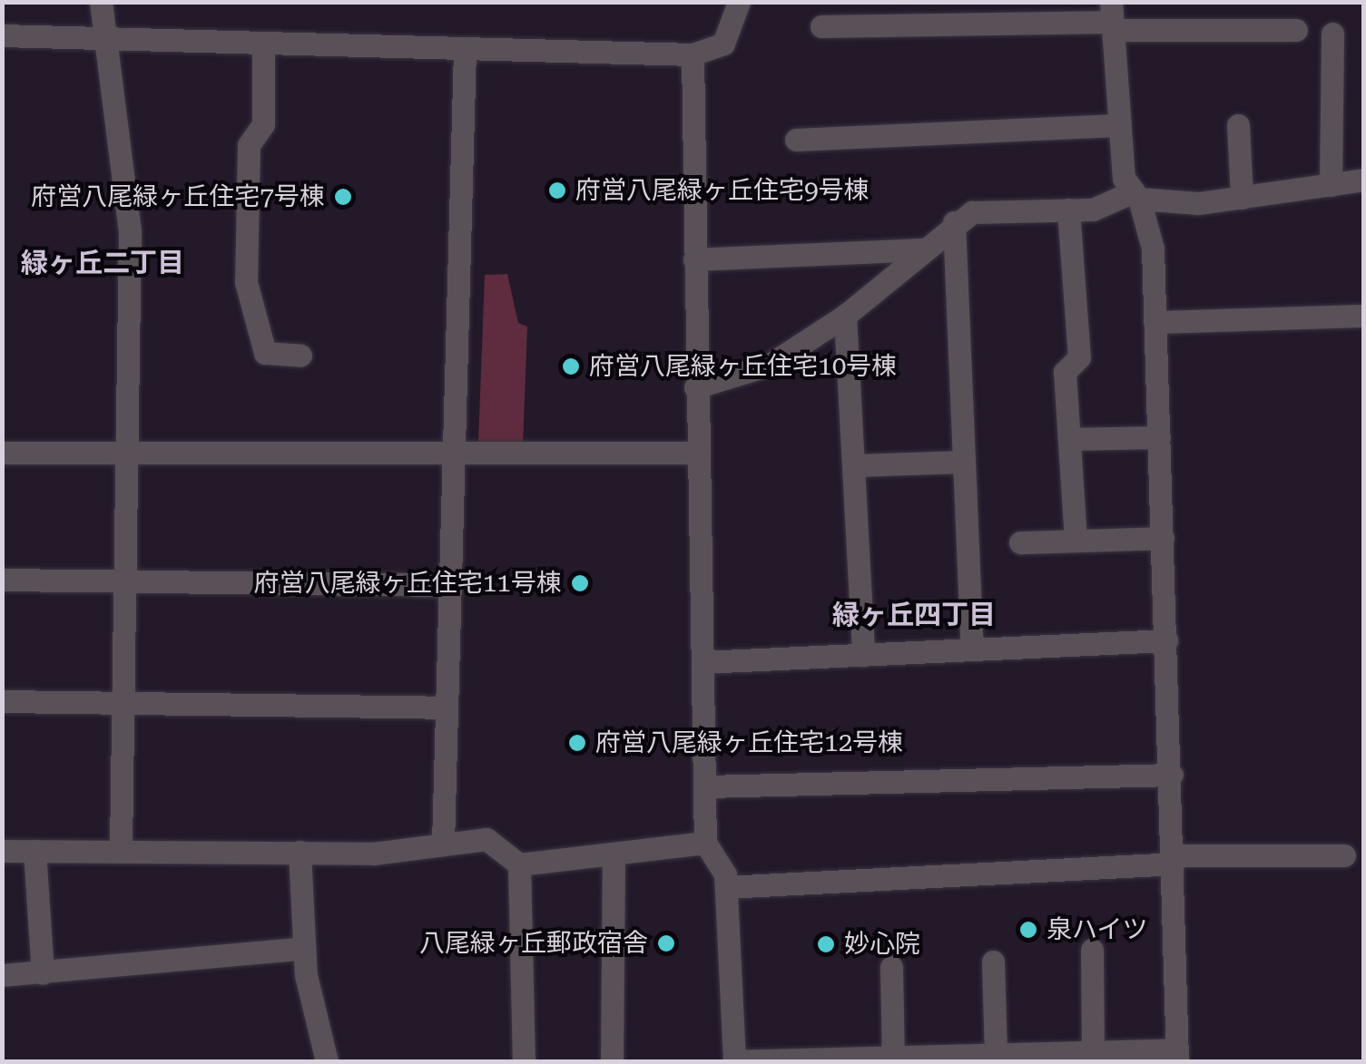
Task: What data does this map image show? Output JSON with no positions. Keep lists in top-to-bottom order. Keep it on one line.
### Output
{"districts":["緑ヶ丘二丁目","緑ヶ丘四丁目"],"places":["府営八尾緑ヶ丘住宅9号棟","府営八尾緑ヶ丘住宅7号棟","府営八尾緑ヶ丘住宅10号棟","府営八尾緑ヶ丘住宅11号棟","府営八尾緑ヶ丘住宅12号棟","泉ハイツ","八尾緑ヶ丘郵政宿舎","妙心院"]}
